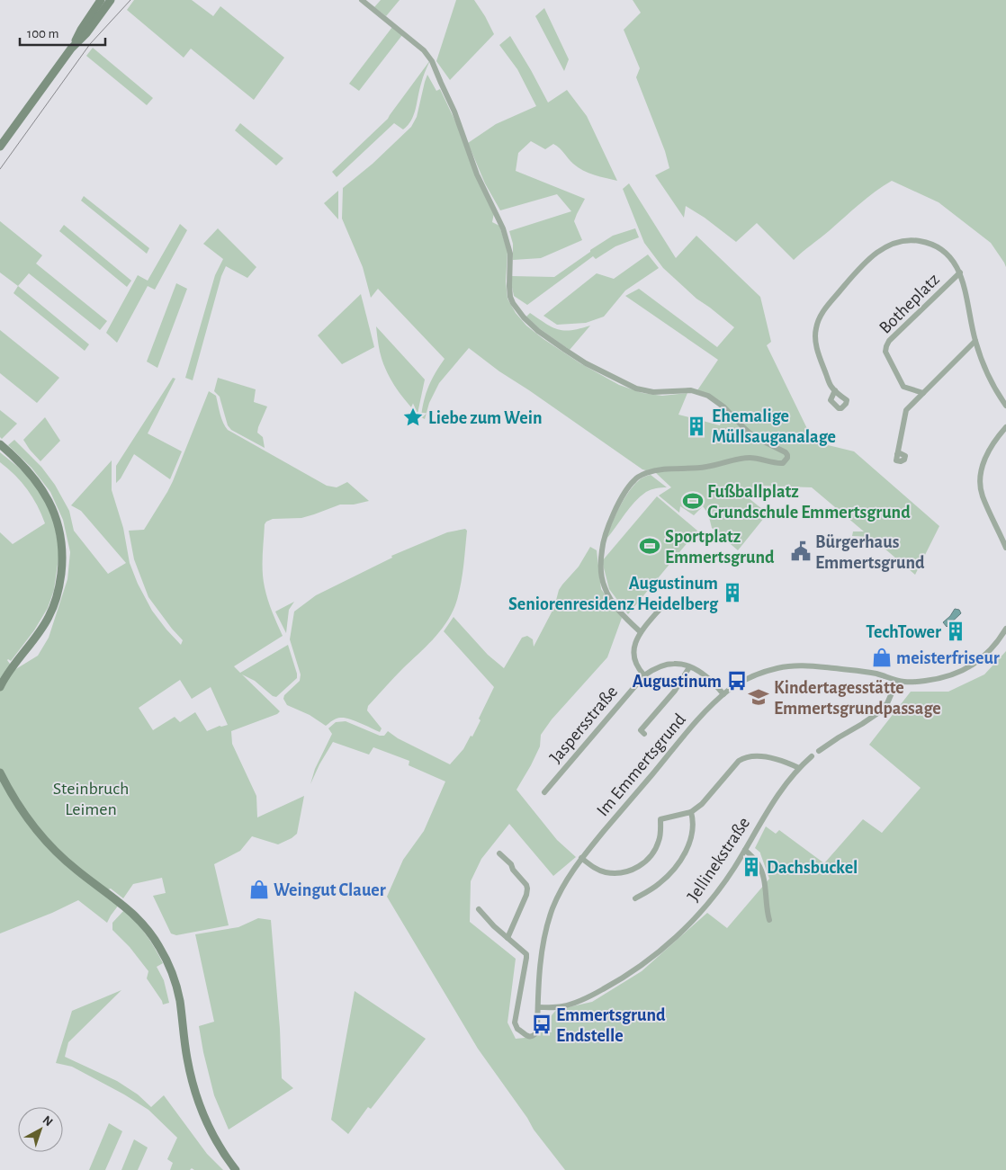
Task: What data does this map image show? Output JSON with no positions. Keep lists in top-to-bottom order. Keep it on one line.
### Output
{"streets":{"street":["Botheplatz","Jaspersstraße","Im Emmertsgrund","Jellinekstraße"]},"crossings":[["Jaspersstraße","Im Emmertsgrund"],["Im Emmertsgrund","Jellinekstraße"]],"parks":["Steinbruch Leimen"],"places":{"place":["Liebe zum Wein"],"building":["Ehemalige Müllsauganalage","Augustinum Seniorenresidenz Heidelberg","TechTower","Dachsbuckel"],"sports":["Fußballplatz Grundschule Emmertsgrund","Sportplatz Emmertsgrund"],"public building":["Bürgerhaus Emmertsgrund"],"shop":["meisterfriseur","Weingut Clauer"],"bus stop":["Augustinum","Emmertsgrund Endstelle"],"school or university":["Kindertagesstätte Emmertsgrundpassage"]},"scale_bar":"100 m","north":"top right"}
